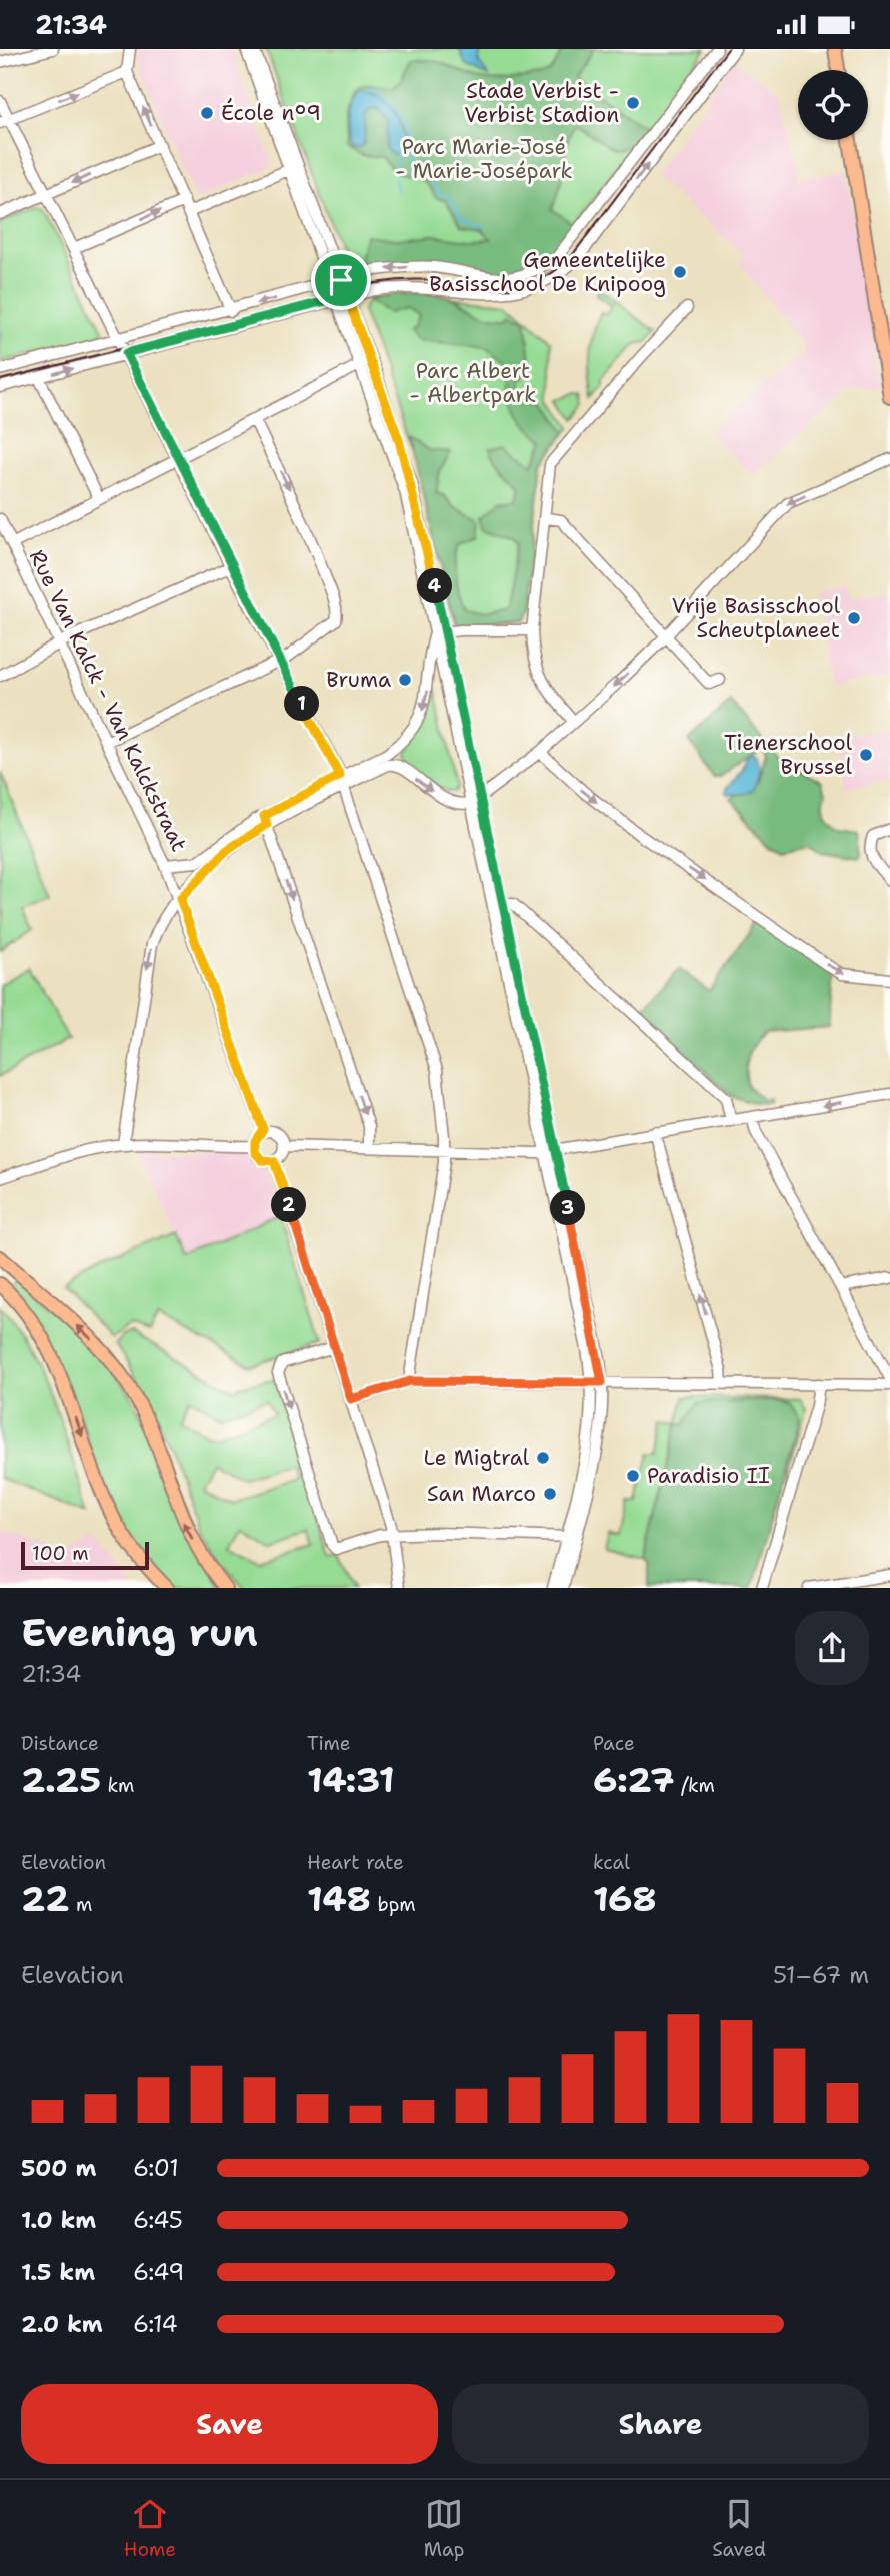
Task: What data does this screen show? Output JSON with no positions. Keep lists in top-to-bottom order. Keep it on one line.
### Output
{"streets":{"street":["Rue Van Kalck - Van Kalckstraat"]},"parks":["Parc Marie-José - Marie-Josépark","Parc Albert - Albertpark"],"places":["Stade Verbist - Verbist Stadion","École n°9","Gemeentelijke Basisschool De Knipoog","Vrije Basisschool Scheutplaneet","Bruma","Tienerschool Brussel","Le Migtral","Paradisio II","San Marco"],"scale_bar":"100 m","page":{"status":"21:34","pins":["4","1","2","3"],"scale":"100 m","heading":["Evening run","21:34"],"stats":[["Distance","2.25 km"],["Time","14:31"],["Pace","6:27 /km"],["Elevation","22 m"],["Heart rate","148 bpm"],["kcal","168"]],"chart":["Elevation","51–67 m"],"list":[{"name":"500 m","note":"6:01"},{"name":"1.0 km","note":"6:45"},{"name":"1.5 km","note":"6:49"},{"name":"2.0 km","note":"6:14"}],"buttons":["Save","Share"],"tabs":["Home","Map","Saved"]}}
